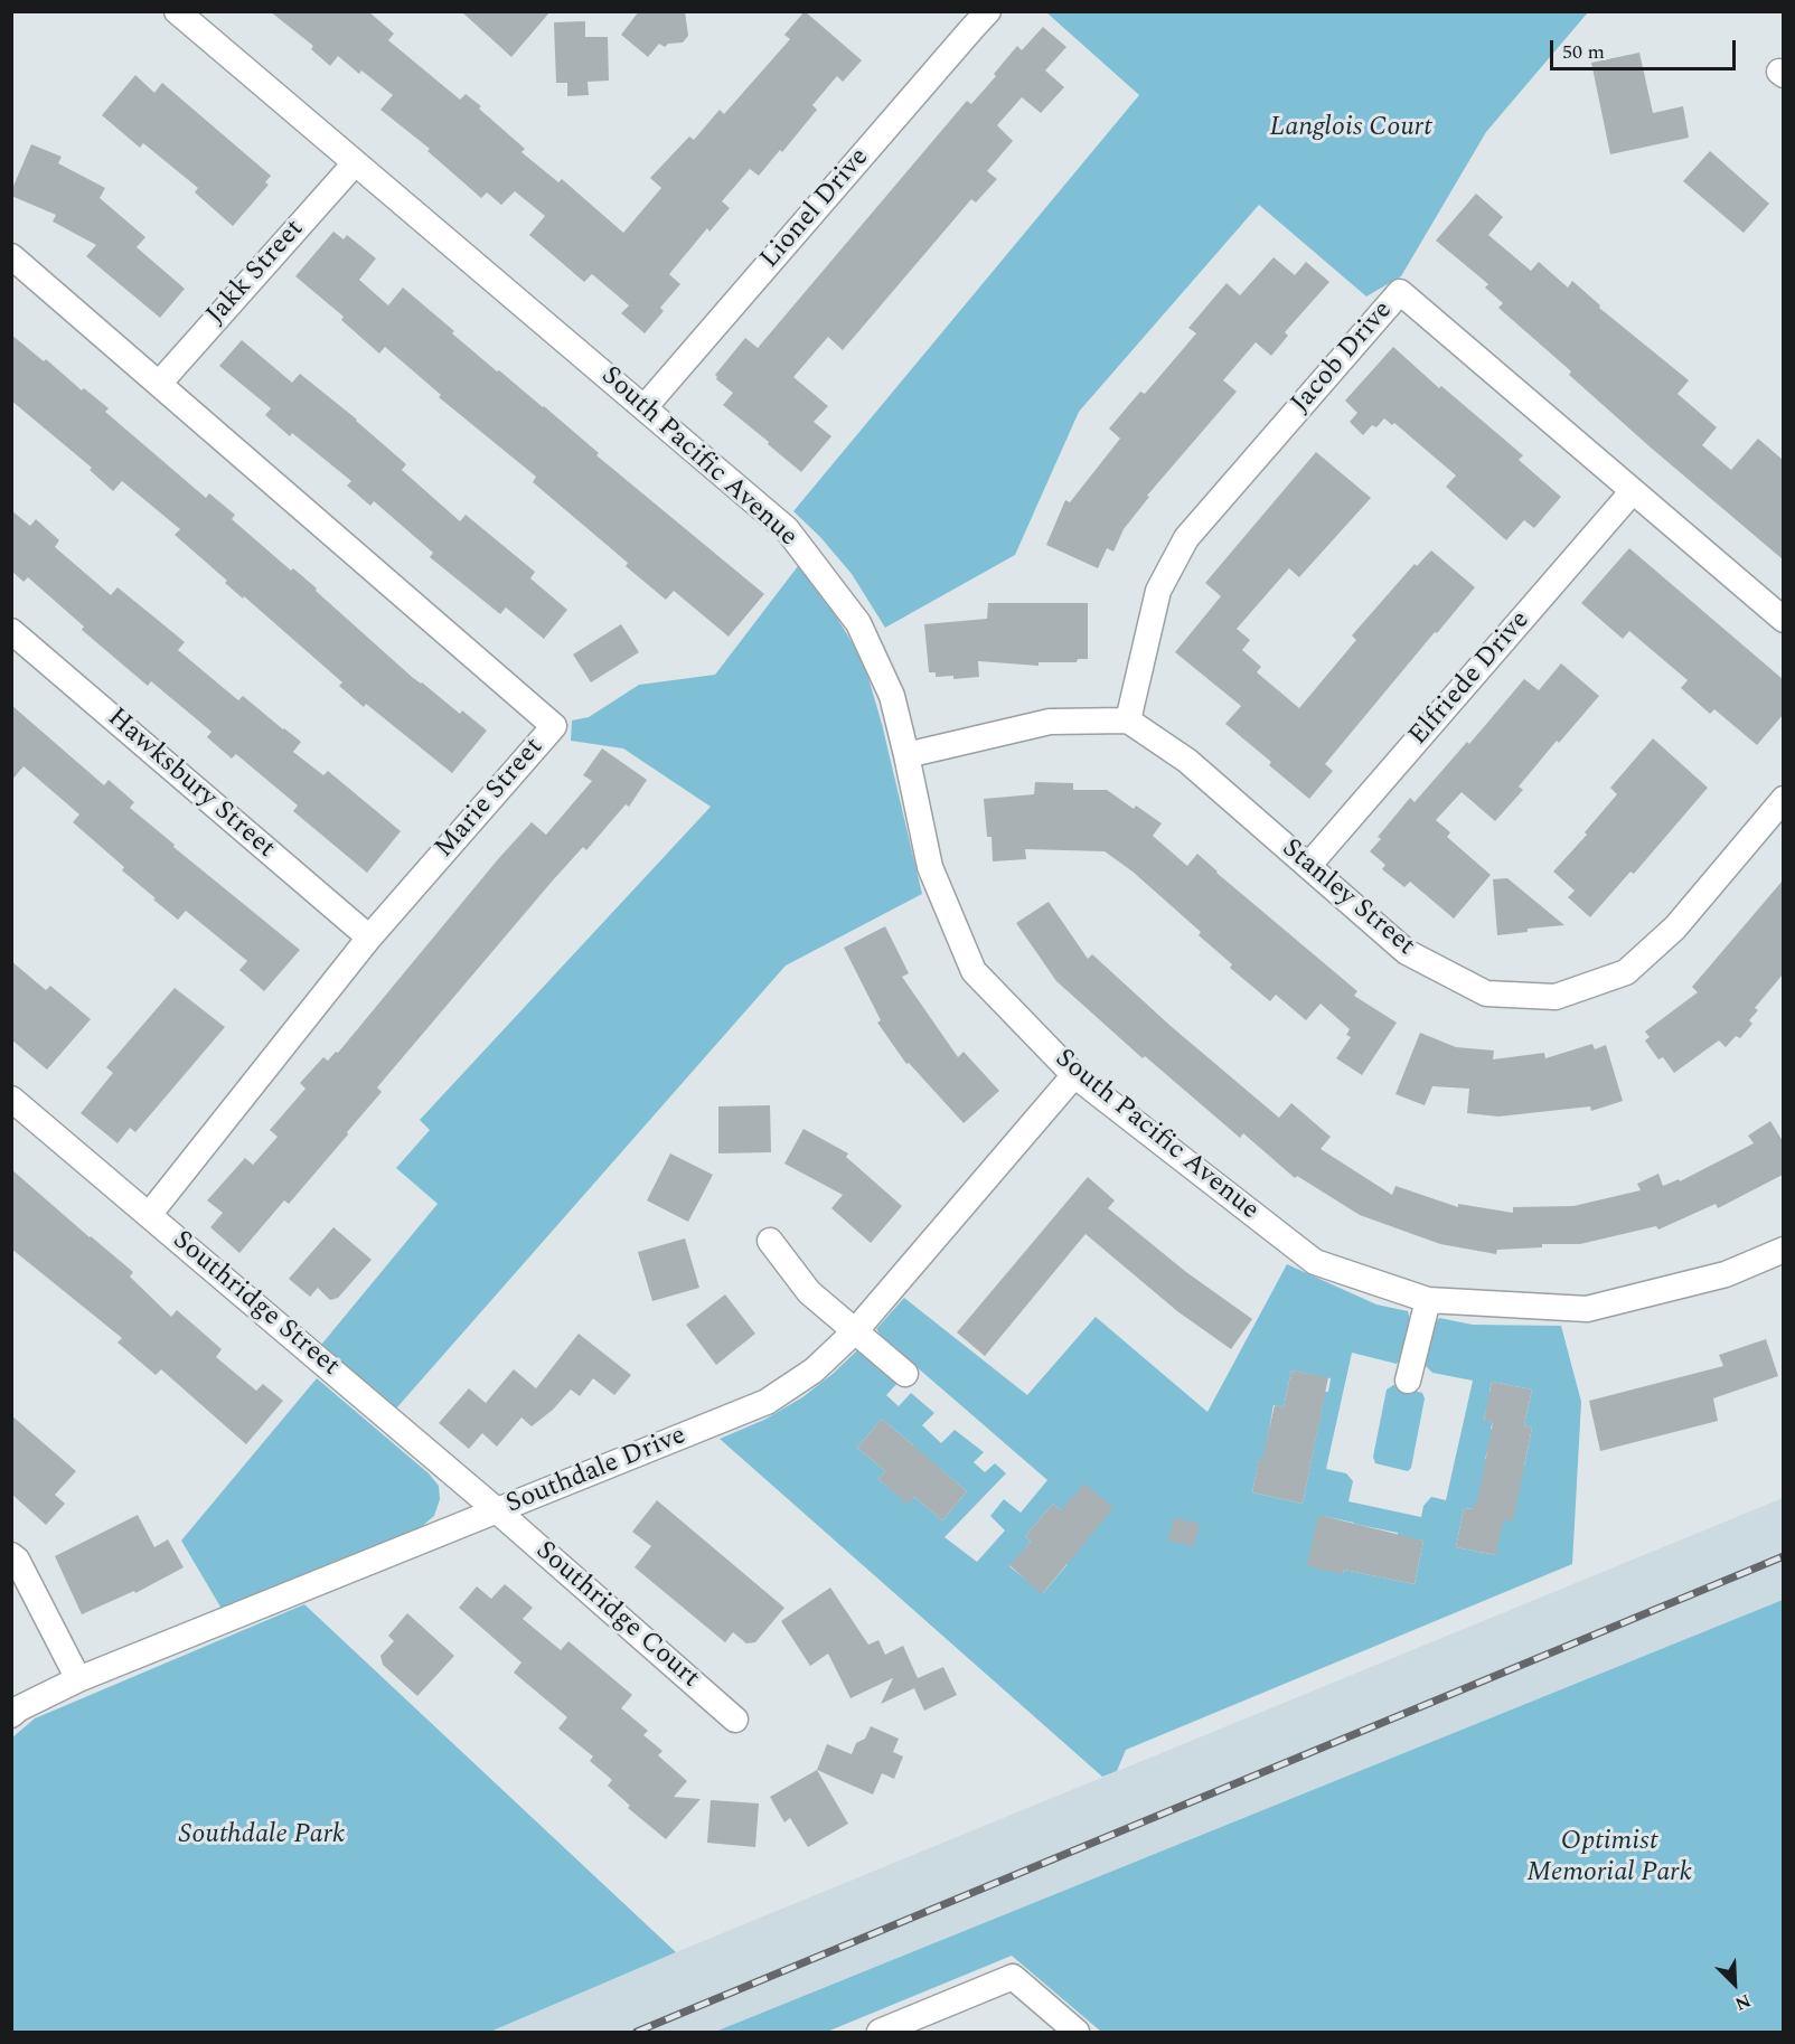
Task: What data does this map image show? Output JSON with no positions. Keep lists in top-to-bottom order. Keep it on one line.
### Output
{"streets":{"street":["Lionel Drive","Jakk Street","Jacob Drive","South Pacific Avenue","Elfriede Drive","Hawksbury Street","Marie Street","Stanley Street","Southridge Street","Southdale Drive","Southridge Court"]},"crossings":[["Lionel Drive","South Pacific Avenue"],["Jakk Street","South Pacific Avenue"],["Jakk Street","Marie Street"],["Jacob Drive","Elfriede Drive"],["Jacob Drive","Stanley Street"],["South Pacific Avenue","Southdale Drive"],["Elfriede Drive","Stanley Street"],["Hawksbury Street","Marie Street"],["Marie Street","Southridge Street"],["Southridge Street","Southdale Drive"],["Southridge Street","Southridge Court"],["Southdale Drive","Southridge Court"]],"parks":["Langlois Court","Southdale Park","Optimist Memorial Park"],"scale_bar":"50 m","north":"bottom right"}
